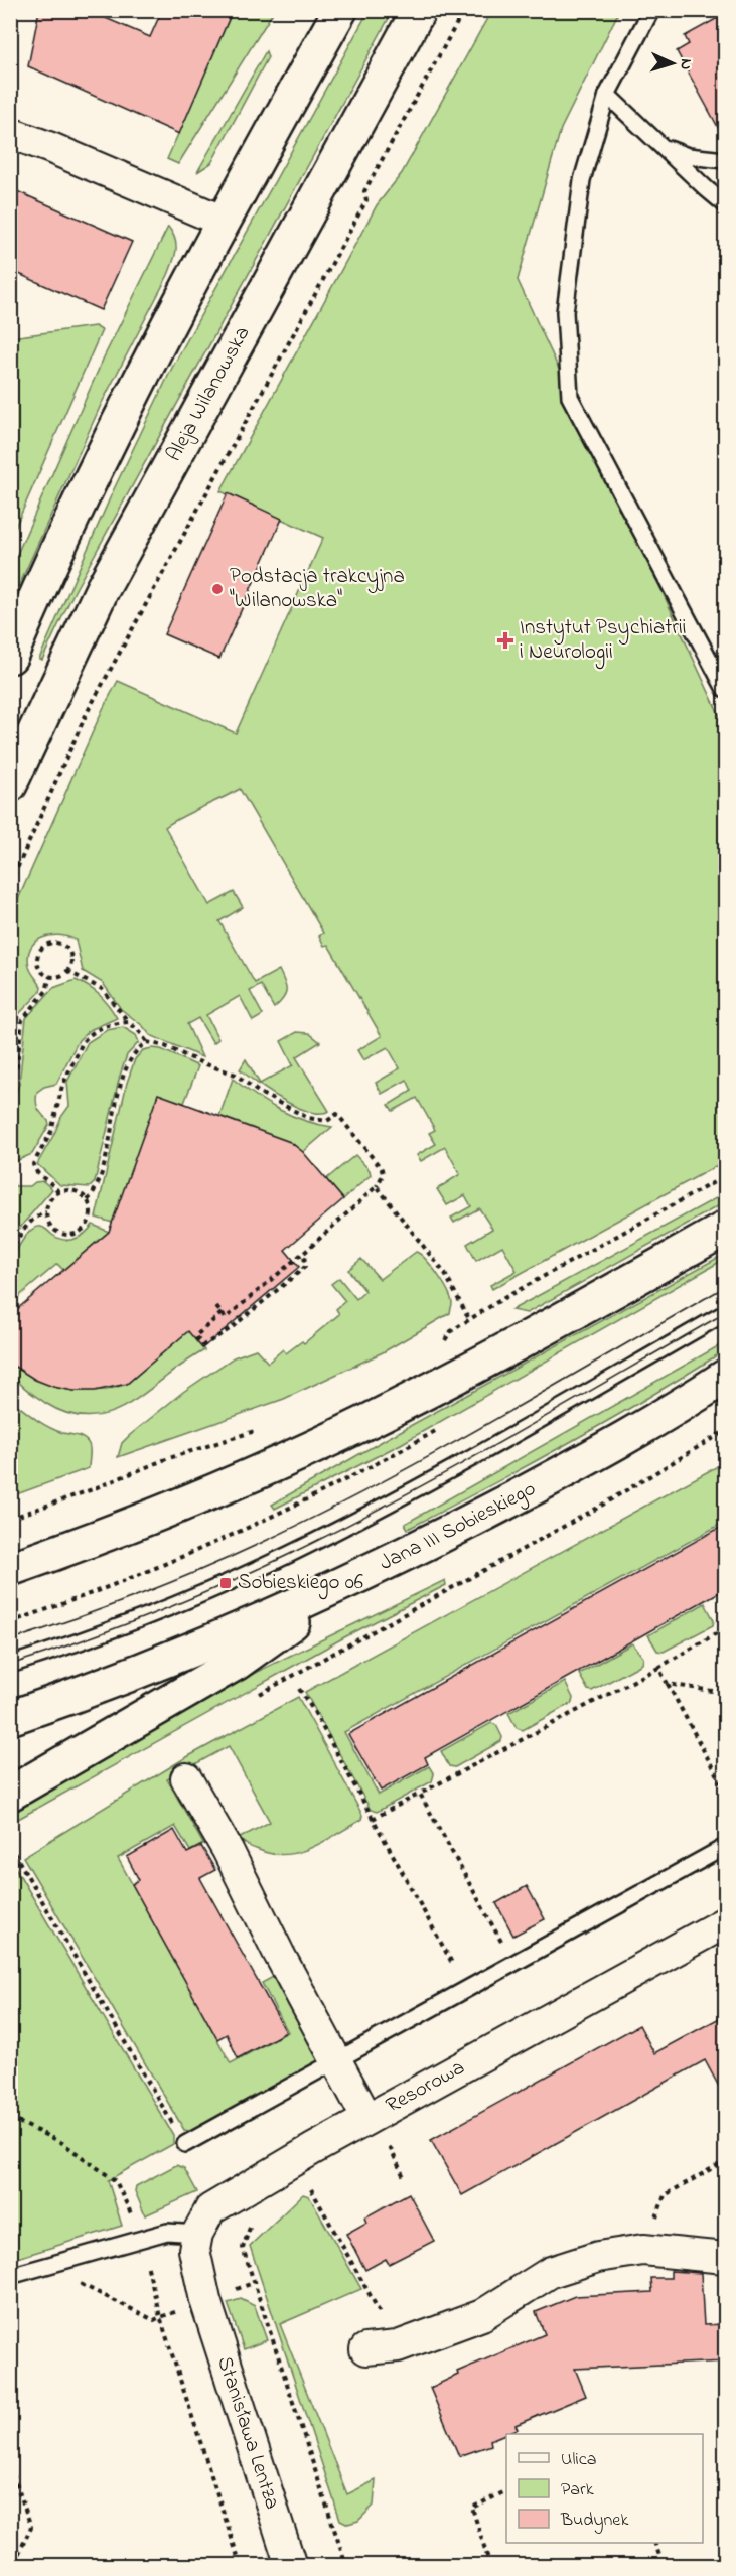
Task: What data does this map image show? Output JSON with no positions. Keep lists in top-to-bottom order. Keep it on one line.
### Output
{"streets":{"main road":["Aleja Wilanowska","Jana III Sobieskiego"],"street":["Resorowa","Stanisława Lentza"]},"places":{"other":["Podstacja trakcyjna \"Wilanowska\""],"health":["Instytut Psychiatrii i Neurologii"],"transit":["Sobieskiego 06"]},"legend":["Ulica","Park","Budynek"],"north":"right"}
